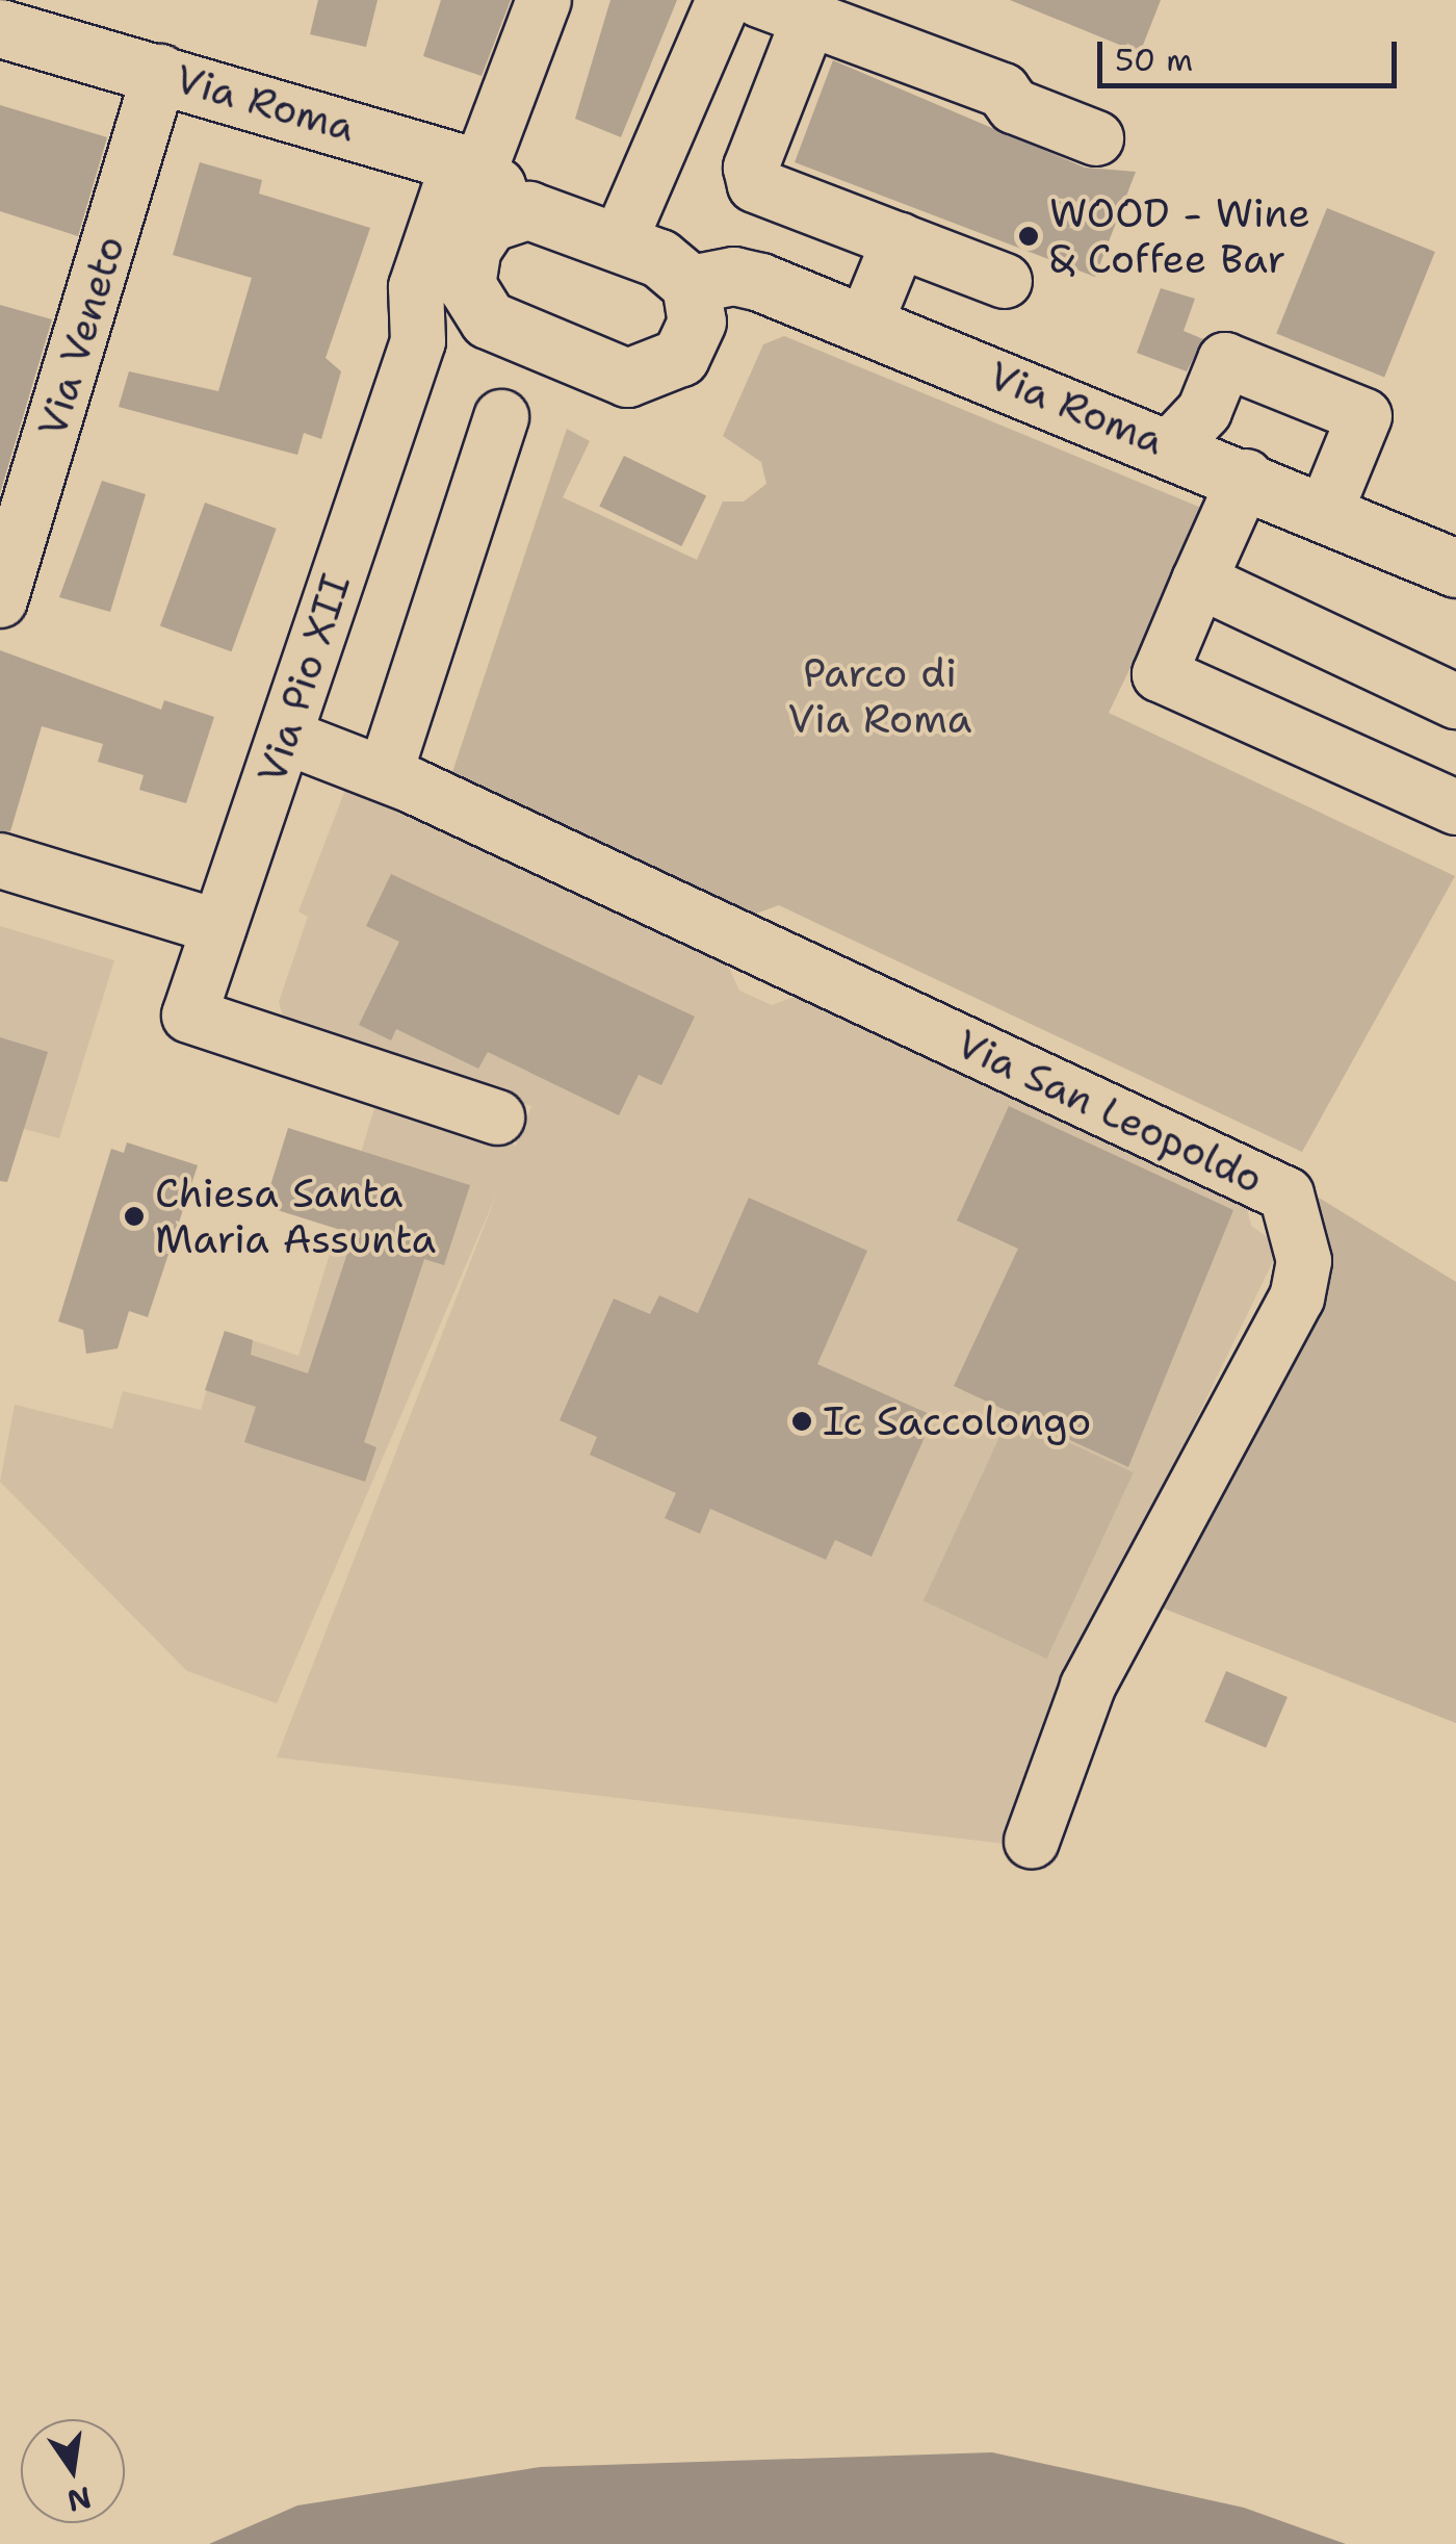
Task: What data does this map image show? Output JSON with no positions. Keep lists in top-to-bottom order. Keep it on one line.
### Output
{"streets":{"main road":["Via Roma"],"street":["Via Veneto","Via Pio XII","Via San Leopoldo"]},"crossings":[["Via Roma","Via Veneto"],["Via Roma","Via Pio XII"],["Via Pio XII","Via San Leopoldo"]],"parks":["Parco di Via Roma"],"places":["WOOD - Wine & Coffee Bar","Chiesa Santa Maria Assunta","Ic Saccolongo"],"scale_bar":"50 m","north":"bottom"}
